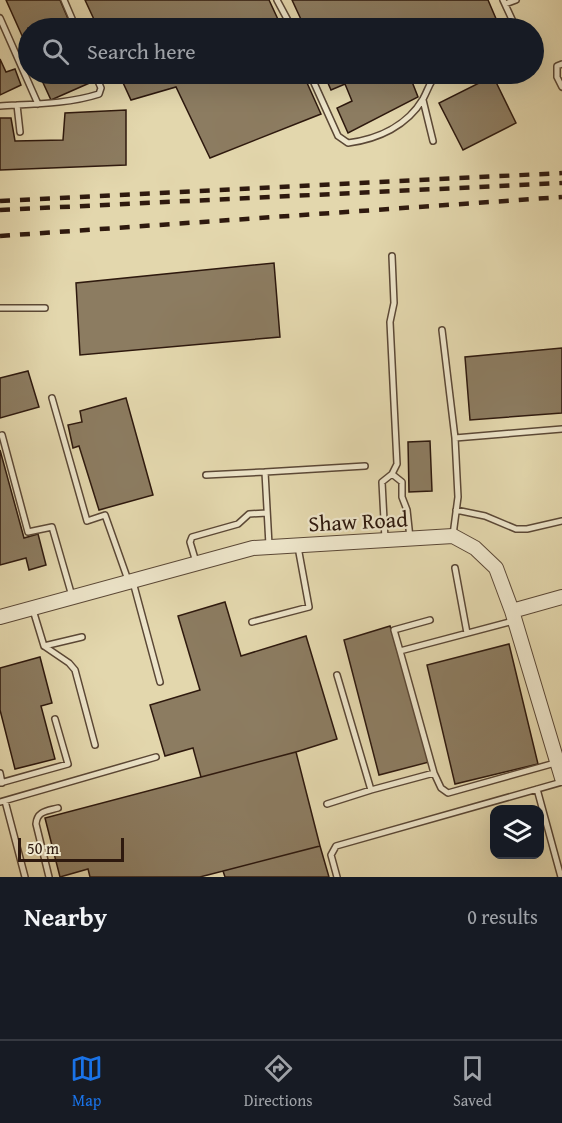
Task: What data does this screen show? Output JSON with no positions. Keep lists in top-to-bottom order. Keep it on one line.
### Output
{"streets":{"street":["Shaw Road"]},"scale_bar":"50 m","page":{"search":"Search here","scale":"50 m","heading":["Nearby","0 results"],"nav":["Map","Directions","Saved"]}}
